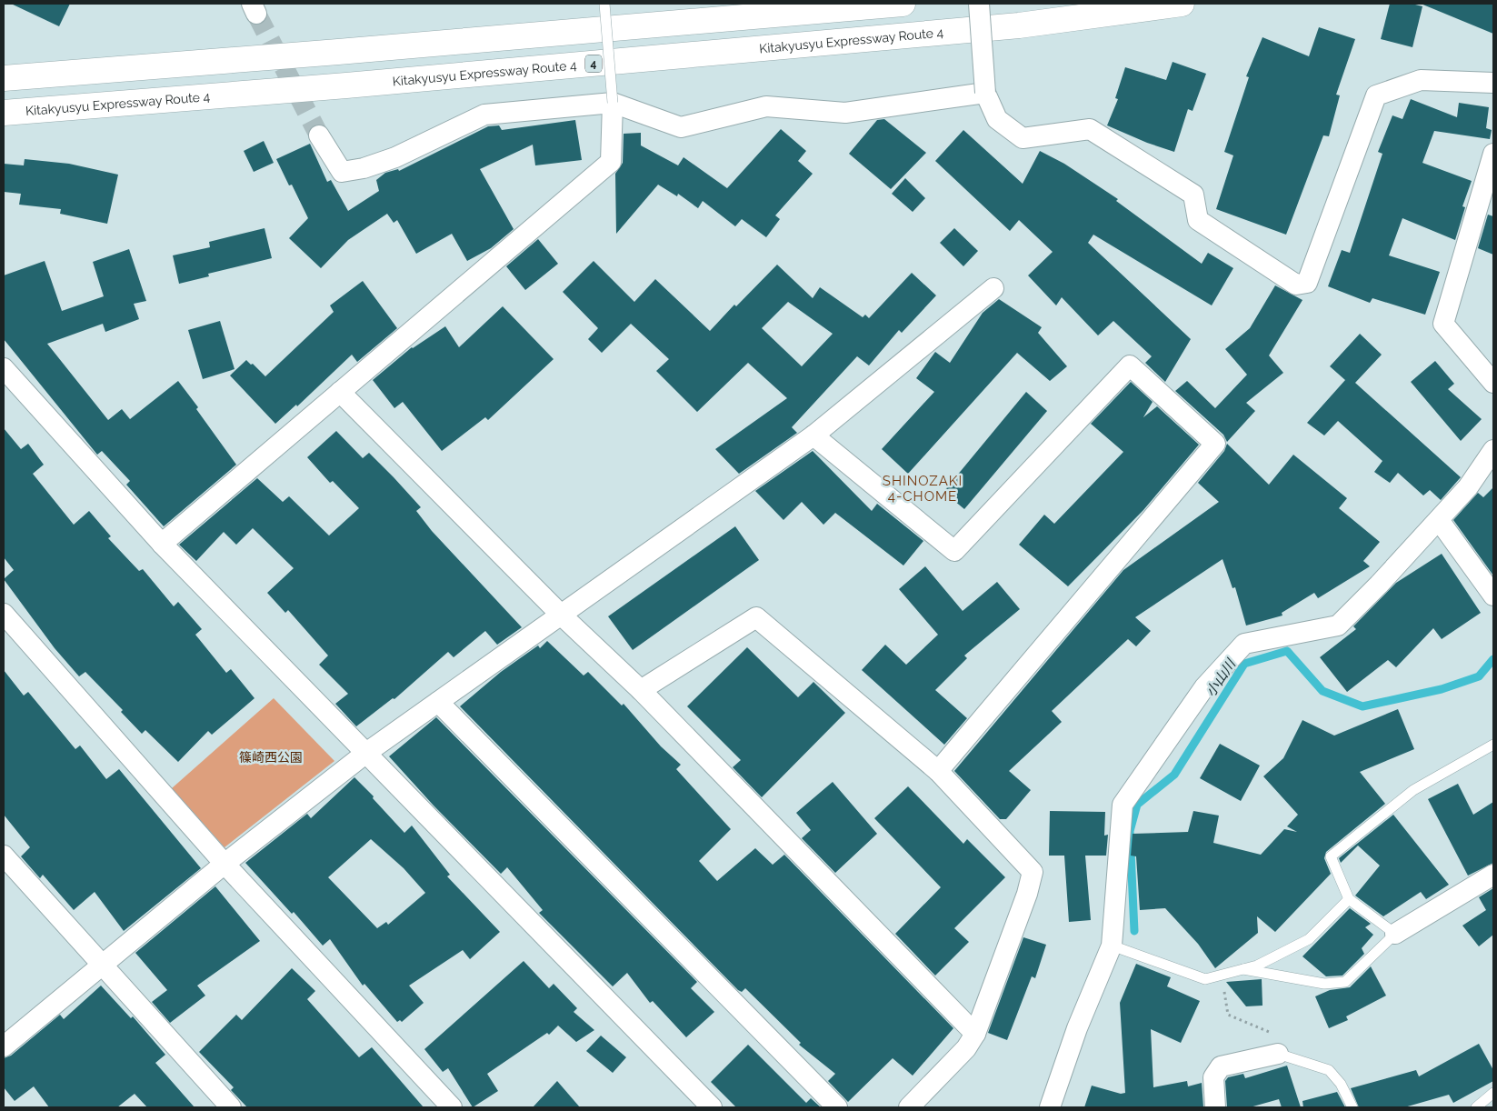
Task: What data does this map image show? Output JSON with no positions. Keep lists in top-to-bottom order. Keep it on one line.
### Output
{"streets":{"highway":["Kitakyusyu Expressway Route 4","4"]},"districts":["SHINOZAKI 4-CHOME"],"water":["小山川"],"parks":["篠崎西公園"]}
